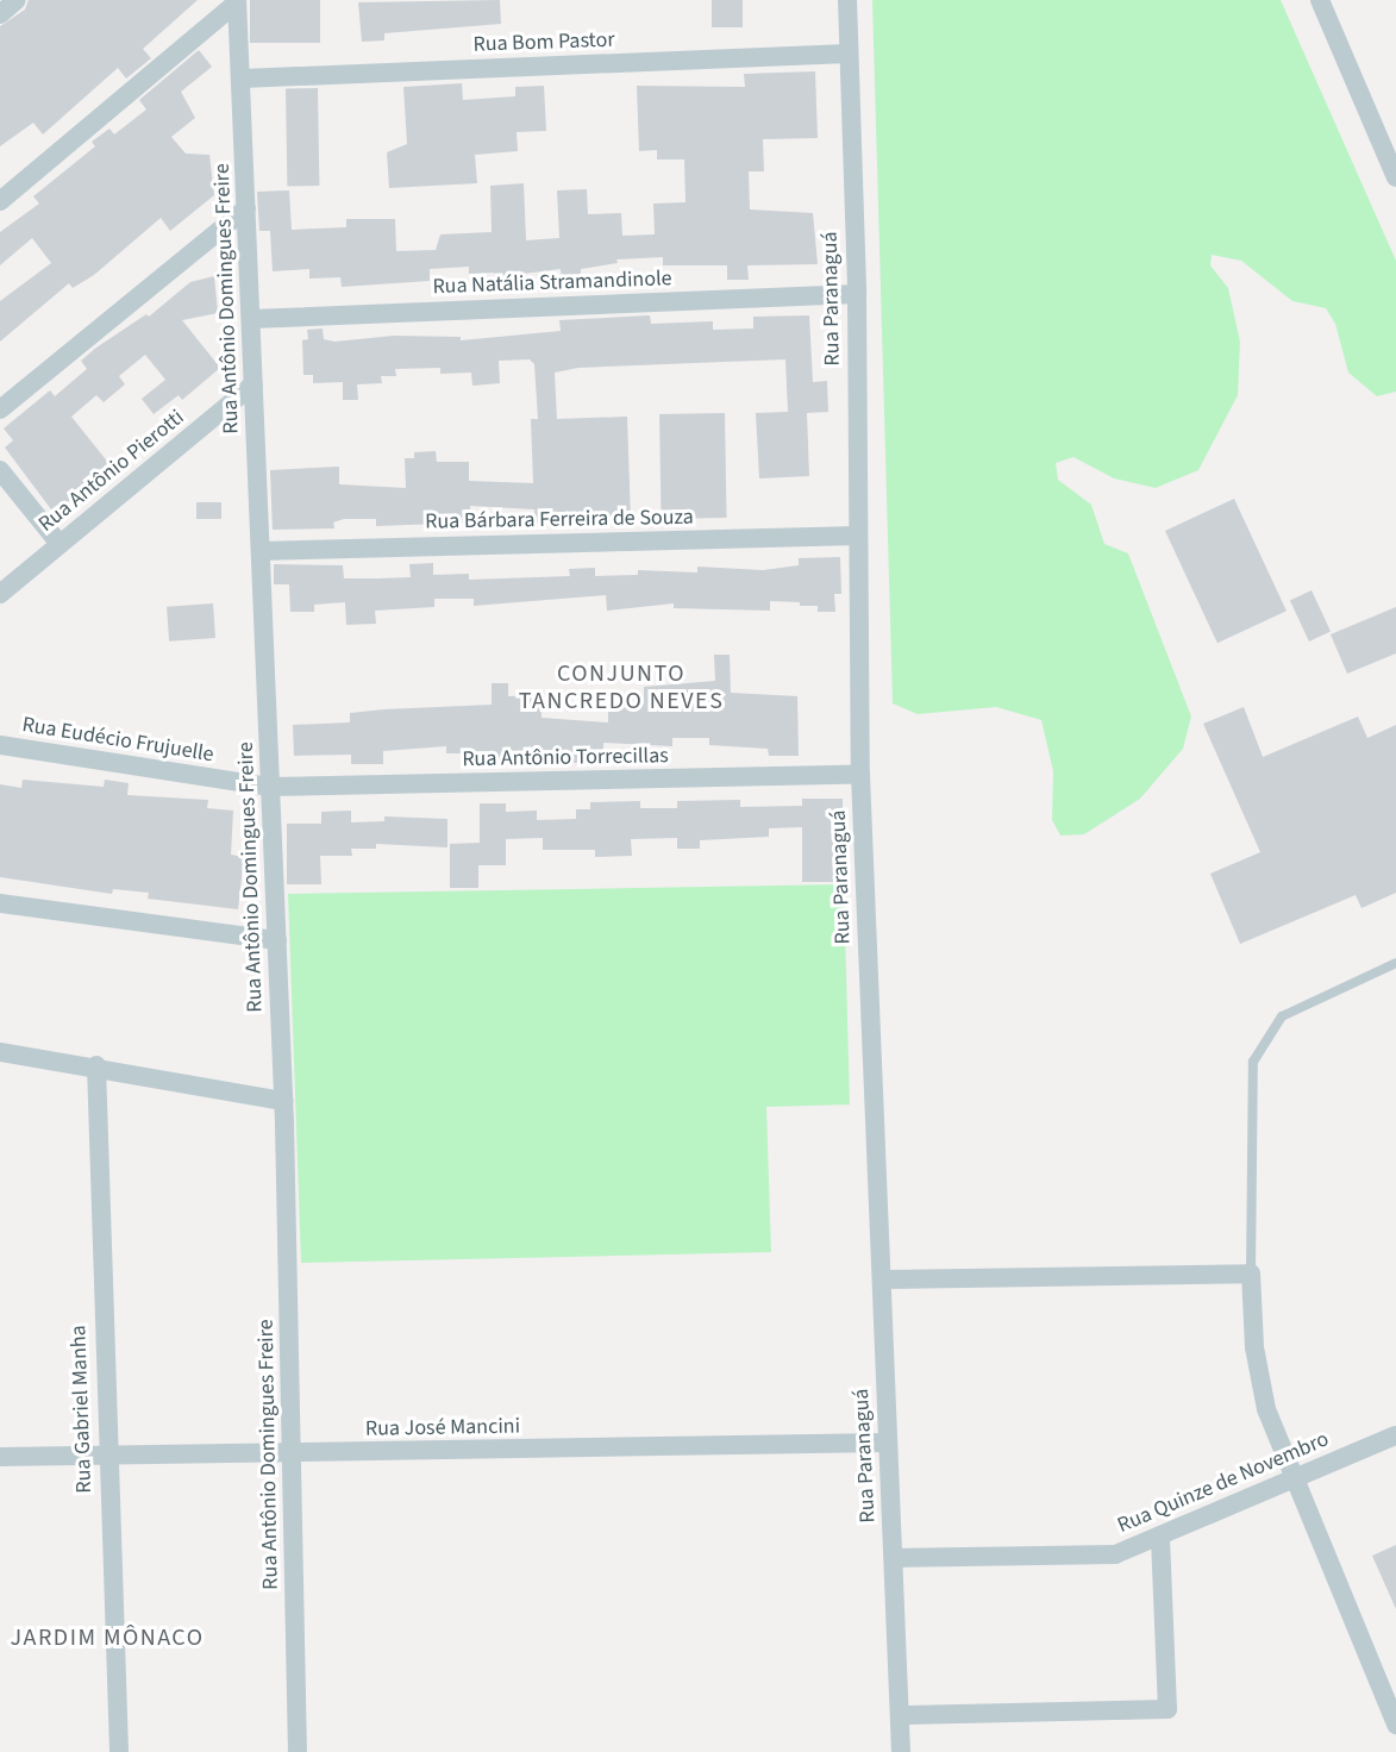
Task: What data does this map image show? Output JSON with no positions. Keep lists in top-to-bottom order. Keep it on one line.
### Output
{"streets":{"street":["Rua Bom Pastor","Rua Natália Stramandinole","Rua Antônio Domingues Freire","Rua Paranaguá","Rua Antônio Pierotti","Rua Bárbara Ferreira de Souza","Rua Eudécio Frujuelle","Rua Antônio Torrecillas","Rua Gabriel Manha","Rua José Mancini","Rua Quinze de Novembro"]},"crossings":[["Rua Bom Pastor","Rua Antônio Domingues Freire"],["Rua Bom Pastor","Rua Paranaguá"],["Rua Natália Stramandinole","Rua Antônio Domingues Freire"],["Rua Natália Stramandinole","Rua Paranaguá"],["Rua Antônio Domingues Freire","Rua Antônio Pierotti"],["Rua Antônio Domingues Freire","Rua Bárbara Ferreira de Souza"],["Rua Antônio Domingues Freire","Rua Eudécio Frujuelle"],["Rua Antônio Domingues Freire","Rua Antônio Torrecillas"],["Rua Antônio Domingues Freire","Rua José Mancini"],["Rua Paranaguá","Rua Bárbara Ferreira de Souza"],["Rua Paranaguá","Rua Antônio Torrecillas"],["Rua Paranaguá","Rua José Mancini"],["Rua Paranaguá","Rua Quinze de Novembro"],["Rua Eudécio Frujuelle","Rua Antônio Torrecillas"],["Rua Gabriel Manha","Rua José Mancini"]],"districts":["CONJUNTO TANCREDO NEVES","JARDIM MÔNACO"]}
